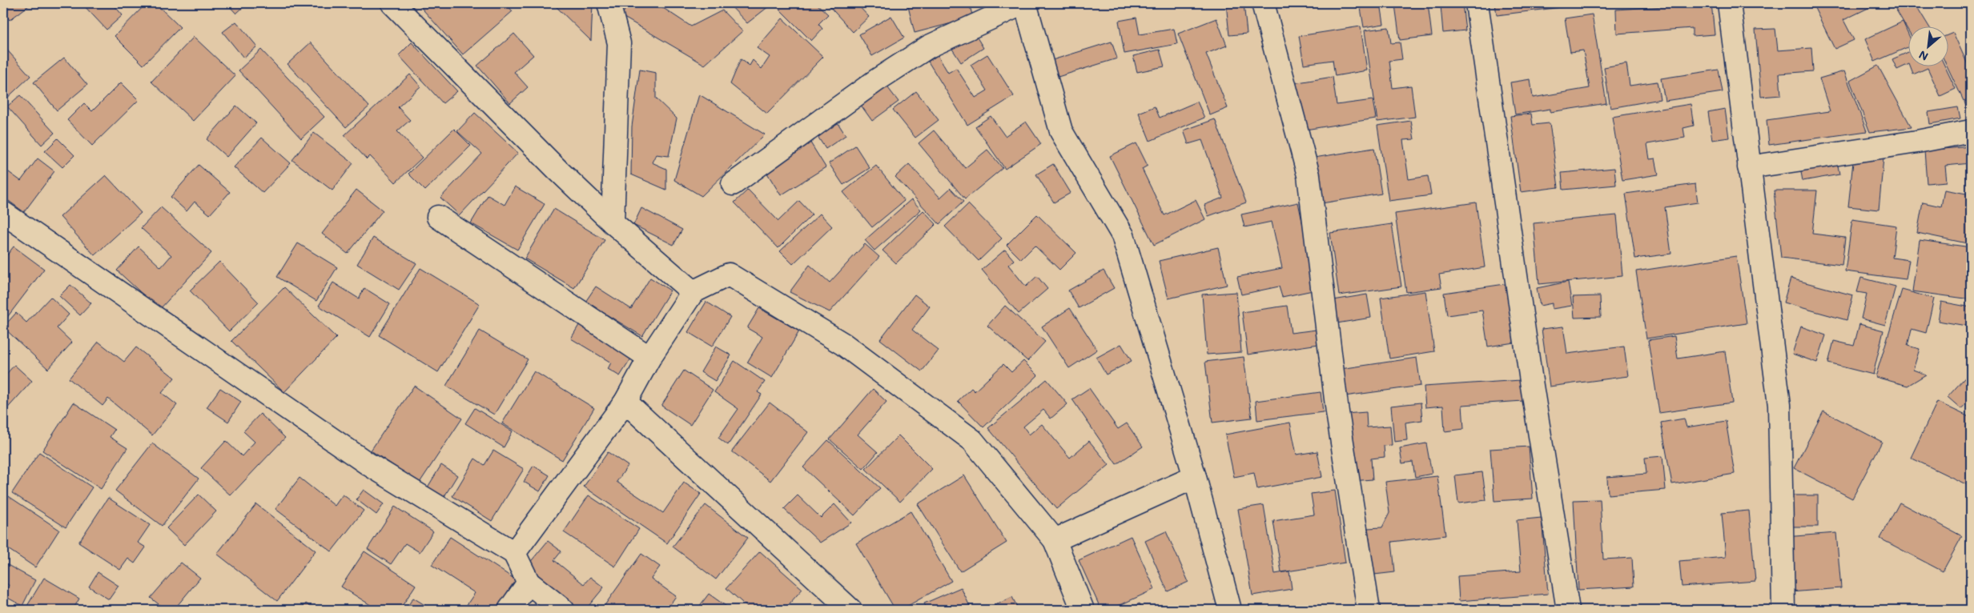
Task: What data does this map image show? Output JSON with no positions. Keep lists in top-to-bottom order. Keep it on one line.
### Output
{"north":"bottom left"}
